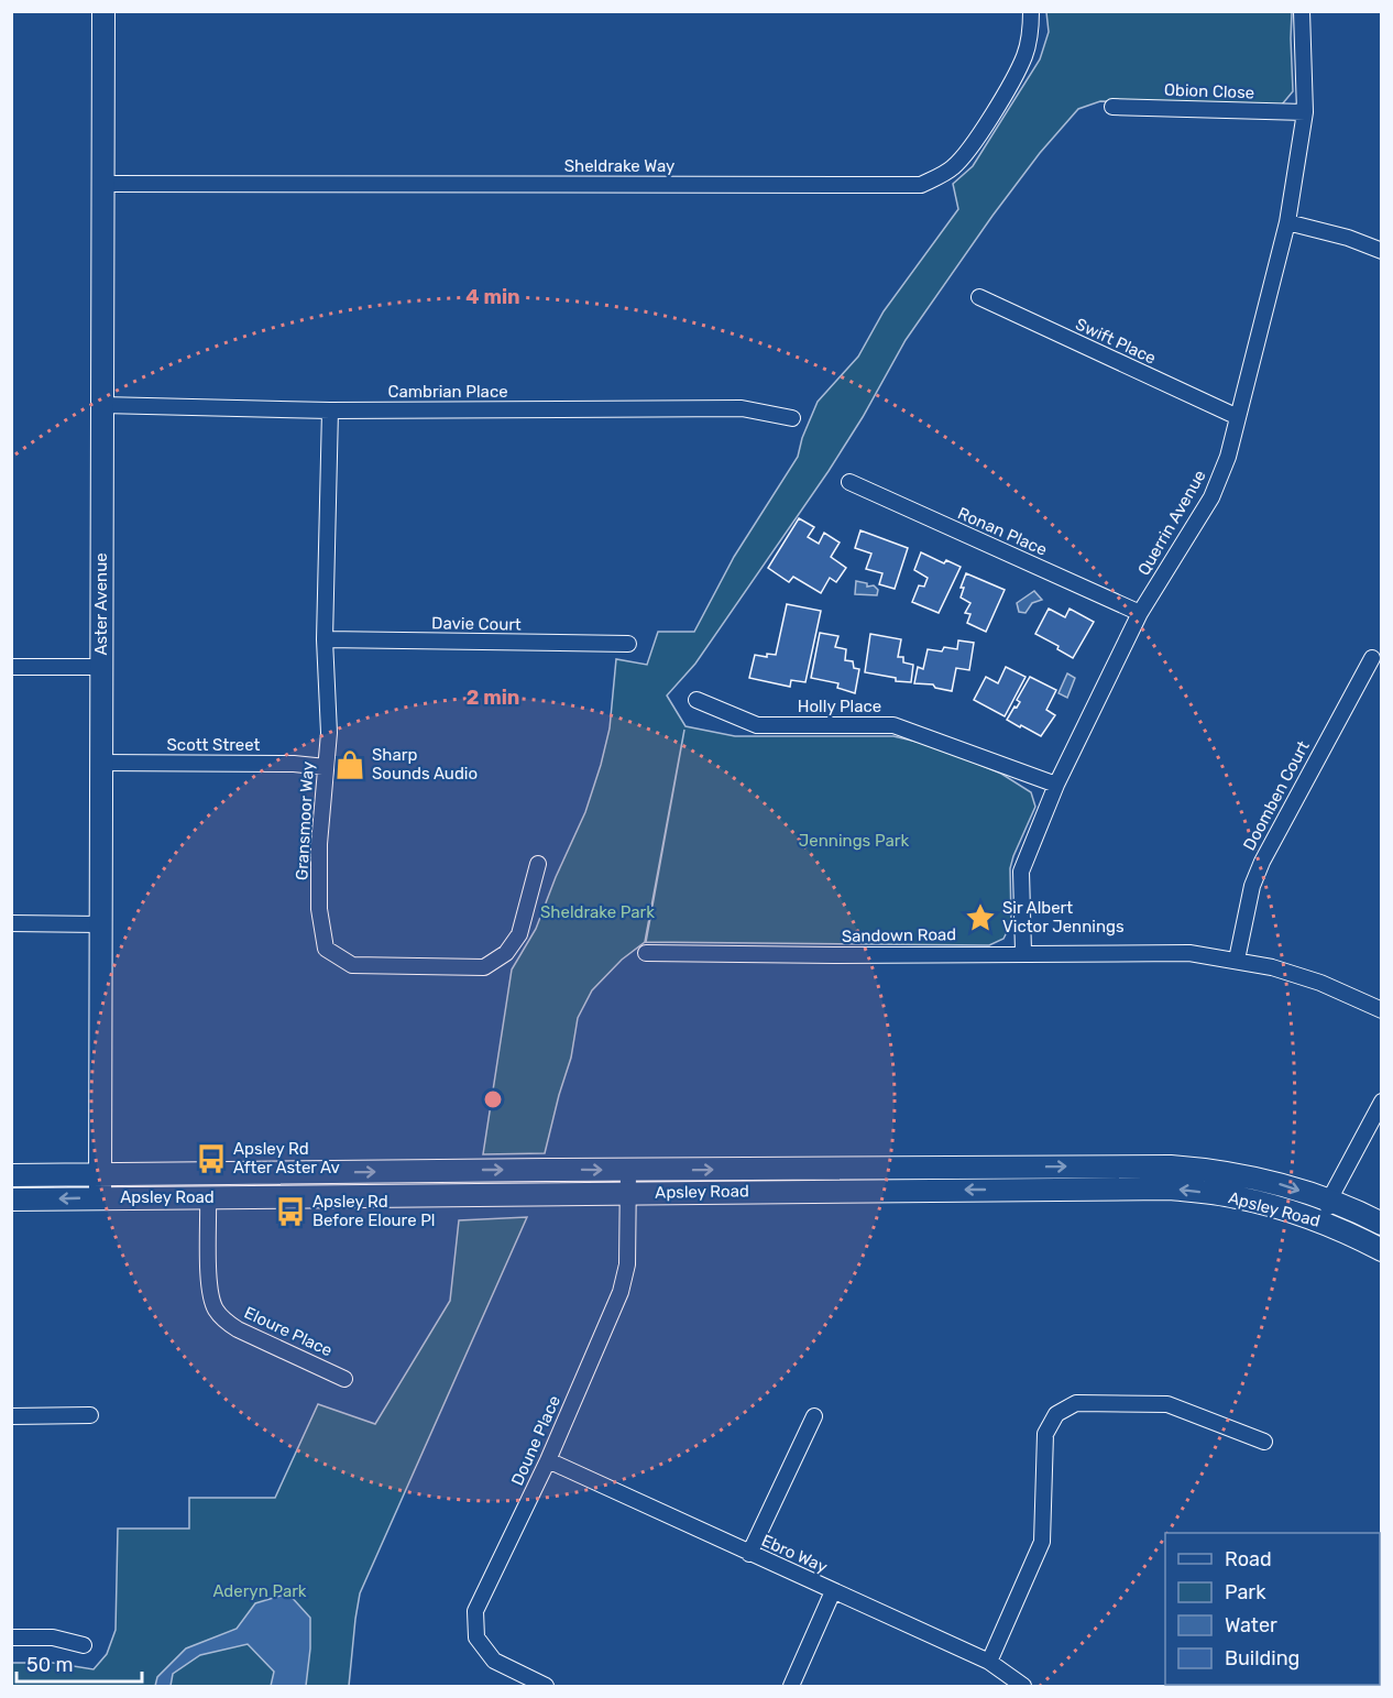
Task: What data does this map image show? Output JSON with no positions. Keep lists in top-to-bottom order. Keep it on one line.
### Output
{"streets":{"main road":["Aster Avenue","Apsley Road"],"street":["Obion Close","Sheldrake Way","Swift Place","Cambrian Place","Querrin Avenue","Ronan Place","Davie Court","Holly Place","Scott Street","Doomben Court","Gransmoor Way","Sandown Road","Eloure Place","Doune Place","Ebro Way"]},"crossings":[["Obion Close","Querrin Avenue"],["Sheldrake Way","Aster Avenue"],["Swift Place","Querrin Avenue"],["Cambrian Place","Aster Avenue"],["Cambrian Place","Gransmoor Way"],["Querrin Avenue","Ronan Place"],["Querrin Avenue","Holly Place"],["Querrin Avenue","Sandown Road"],["Aster Avenue","Scott Street"],["Aster Avenue","Apsley Road"],["Davie Court","Gransmoor Way"],["Scott Street","Gransmoor Way"],["Doomben Court","Sandown Road"],["Apsley Road","Eloure Place"],["Apsley Road","Doune Place"],["Doune Place","Ebro Way"]],"parks":["Jennings Park","Sheldrake Park","Aderyn Park"],"places":{"shop":["Sharp Sounds Audio"],"place":["Sir Albert Victor Jennings"],"bus stop":["Apsley Rd After Aster Av","Apsley Rd Before Eloure Pl"]},"legend":["Road","Park","Water","Building"],"scale_bar":"50 m","rings":["4 min","2 min"]}
